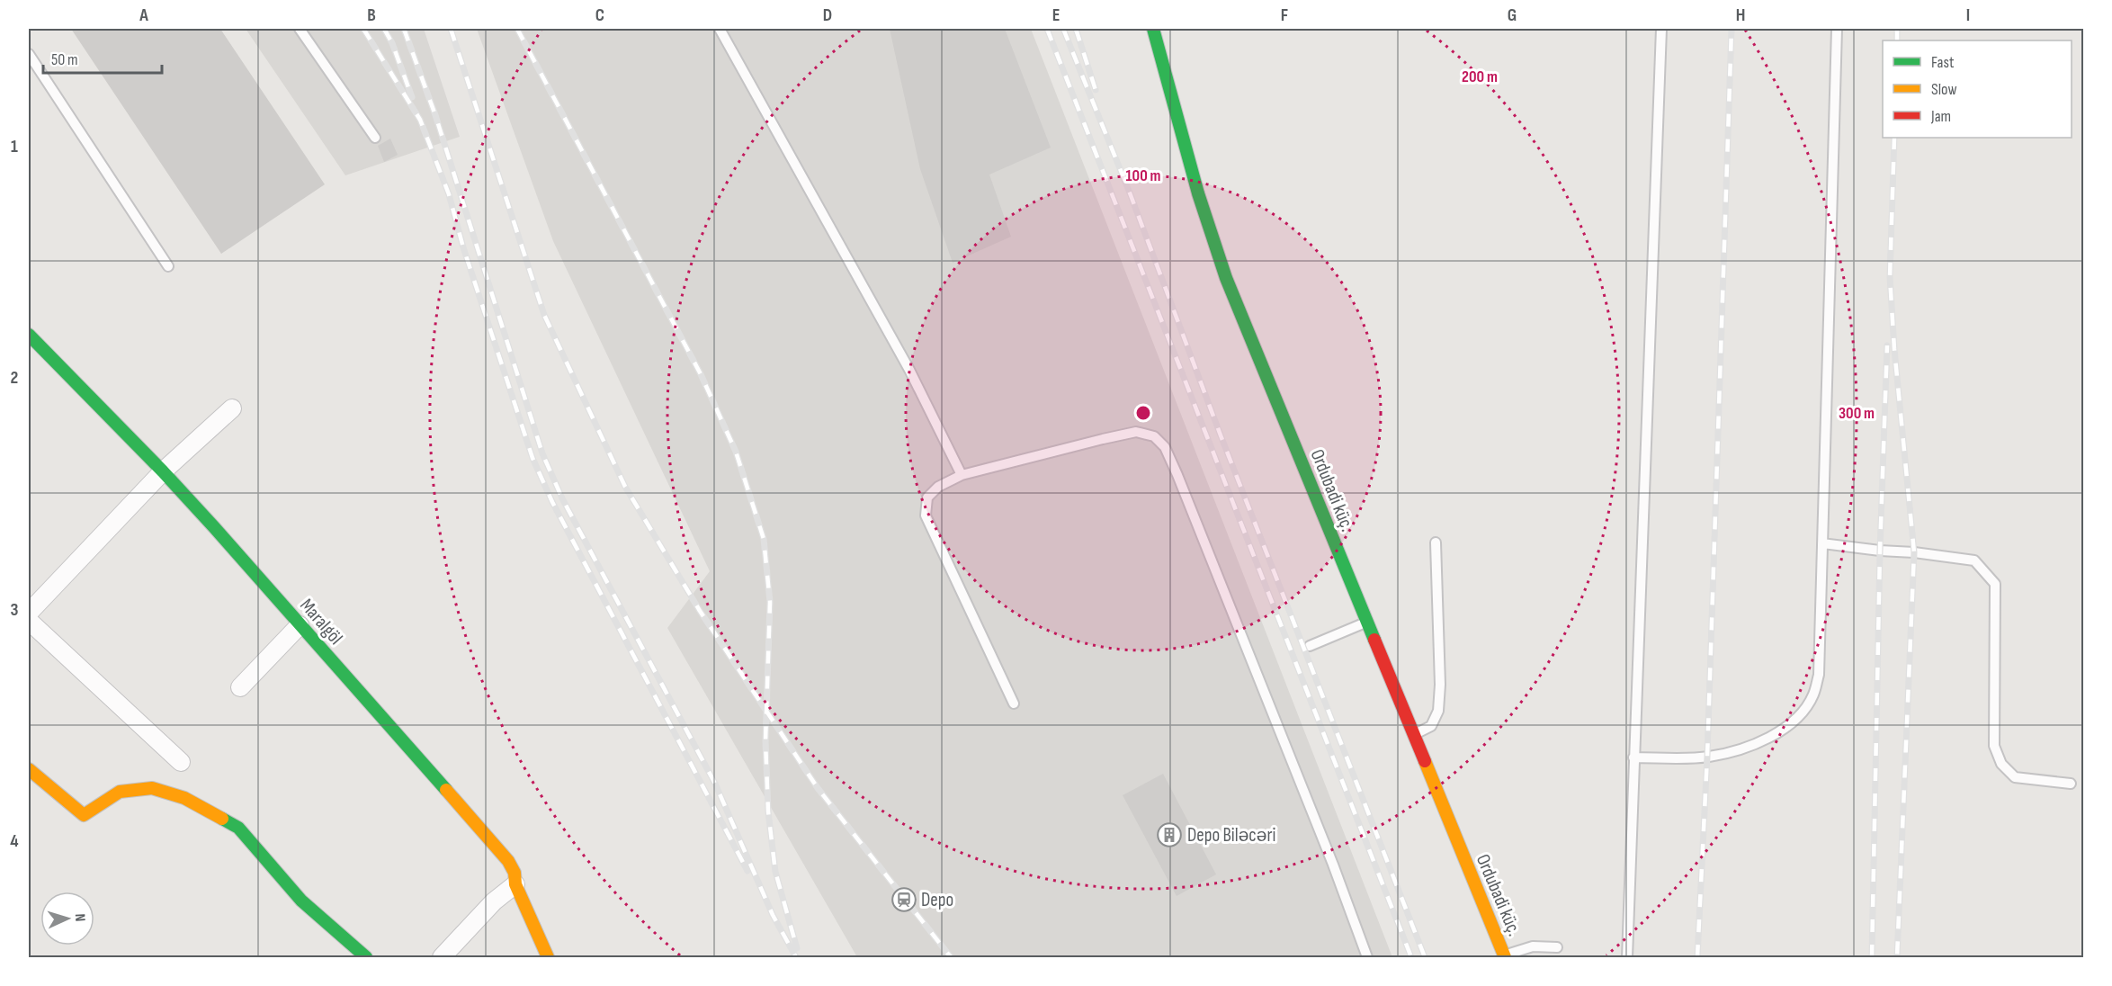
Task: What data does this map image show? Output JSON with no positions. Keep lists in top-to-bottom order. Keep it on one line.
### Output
{"streets":{"street":["Ordubadi küç.","Maralgöl"]},"places":{"building":["Depo Biləcəri"],"station":["Depo"]},"legend":["Fast","Slow","Jam"],"scale_bar":"50 m","north":"right","grid":{"columns":["A","B","C","D","E","F","G","H","I"],"rows":["1","2","3","4"]},"rings":["200 m","100 m","300 m"]}
